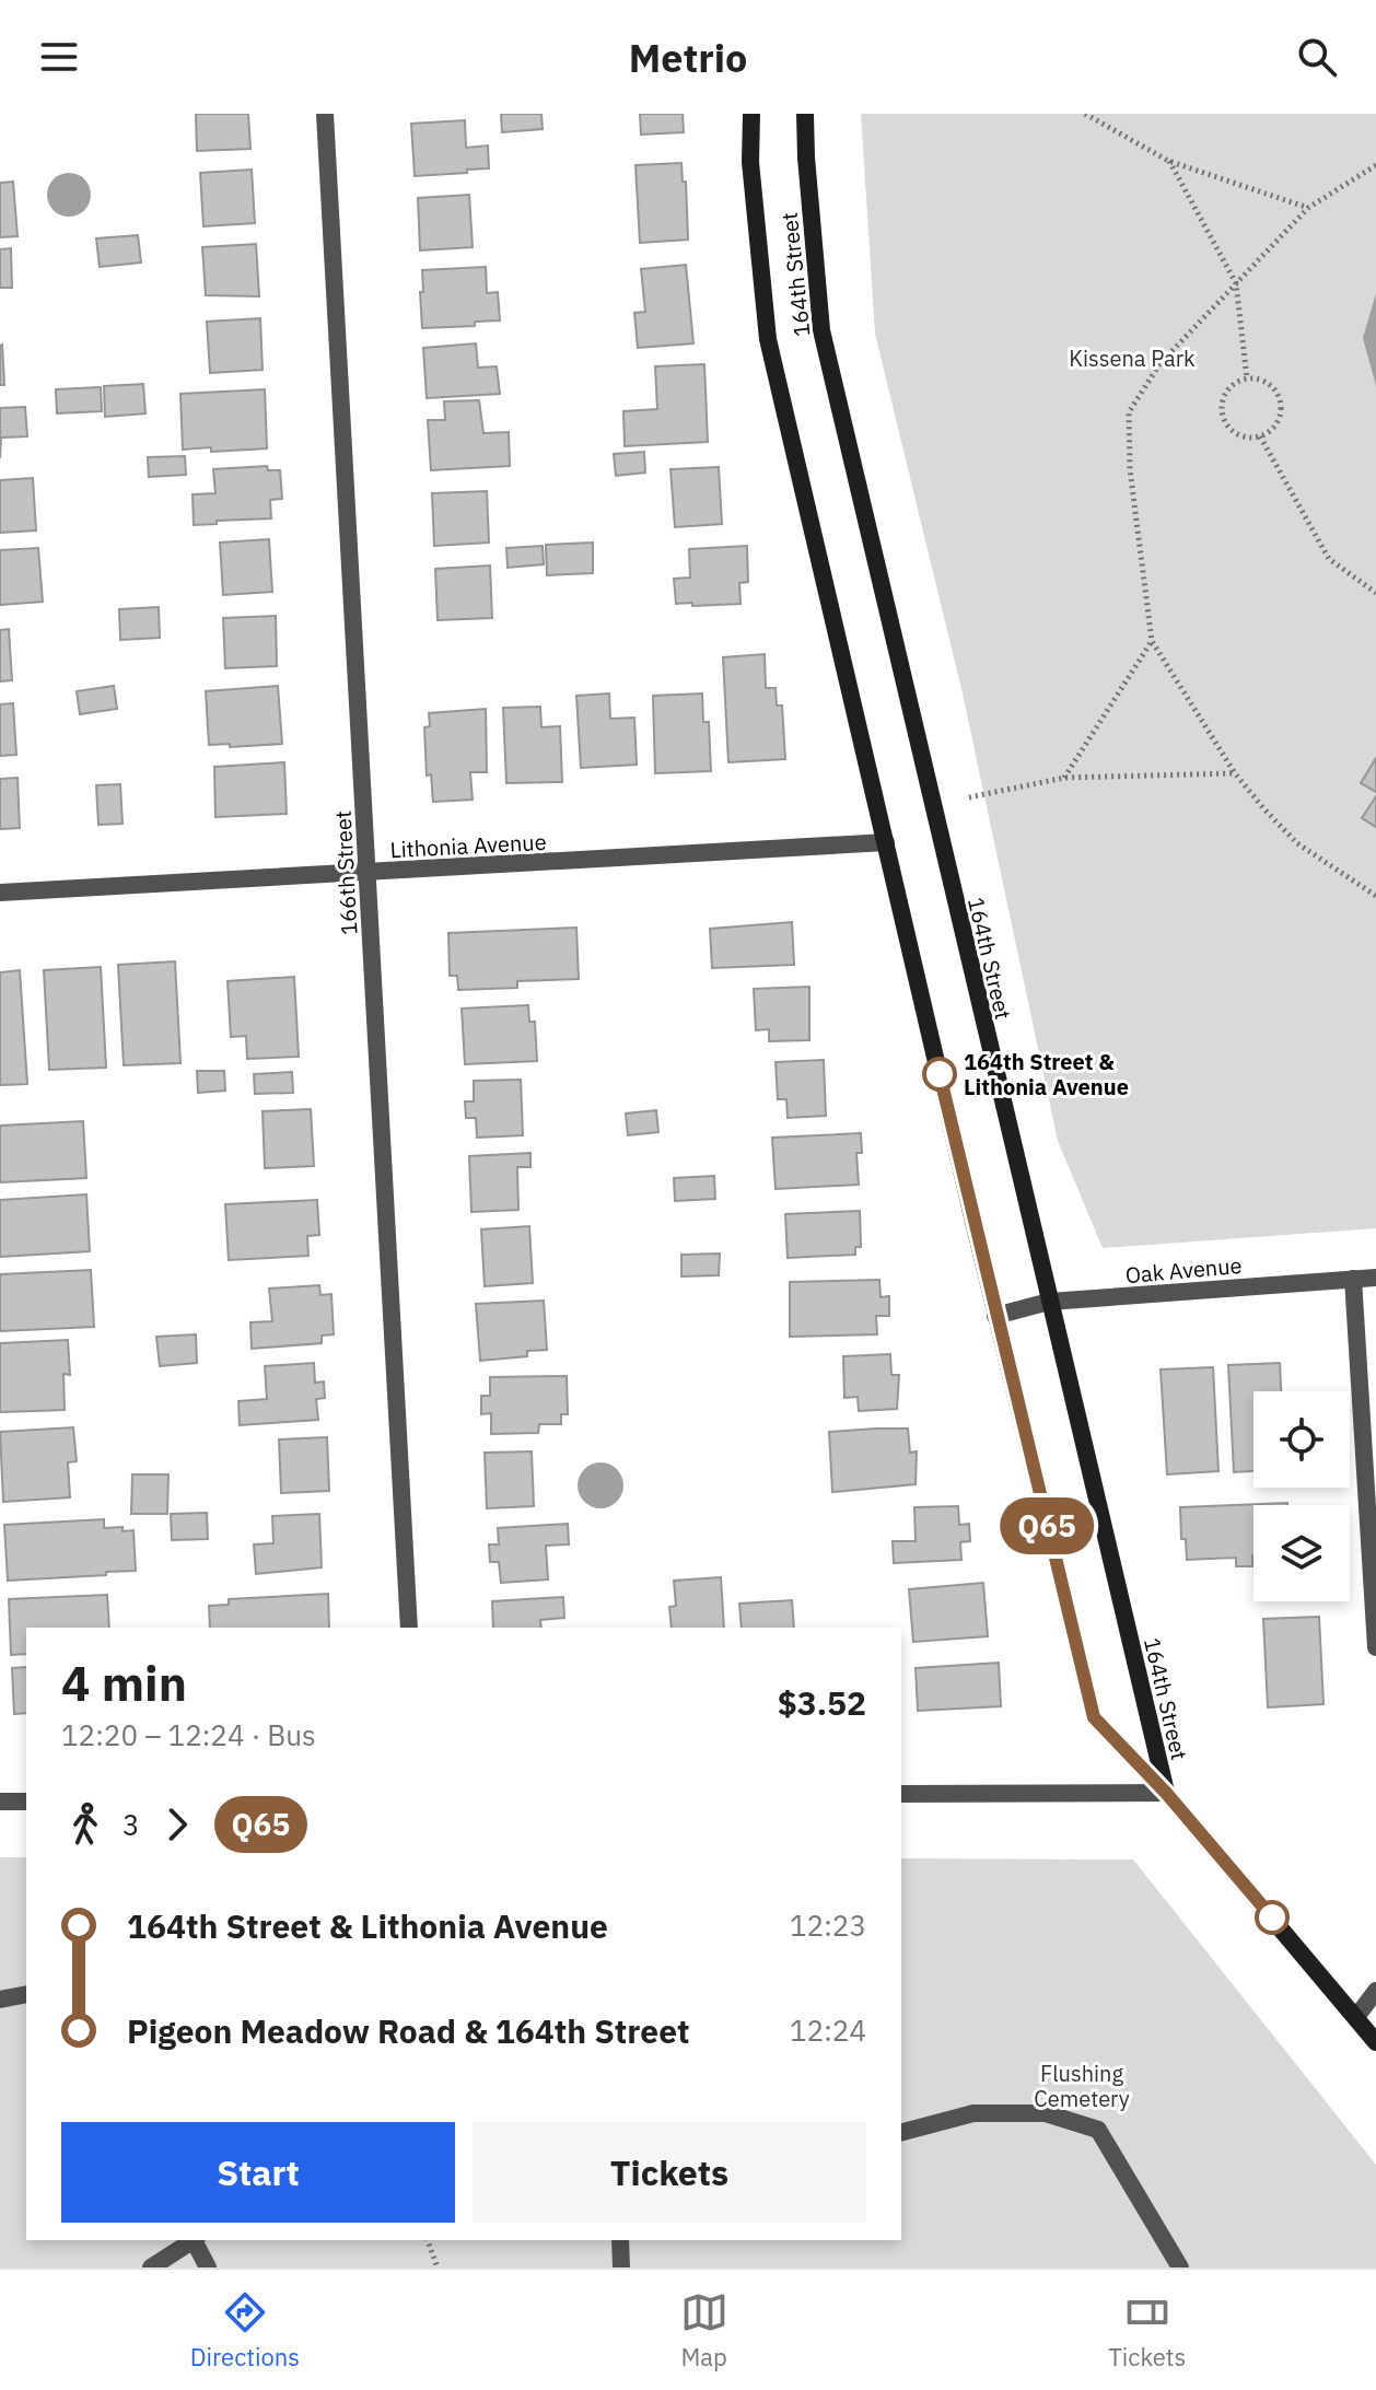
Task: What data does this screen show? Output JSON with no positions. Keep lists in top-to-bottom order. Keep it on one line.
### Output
{"streets":{"street":["164th Street","Lithonia Avenue","166th Street","Oak Avenue"]},"crossings":[["164th Street","Lithonia Avenue"],["164th Street","Oak Avenue"],["Lithonia Avenue","166th Street"]],"parks":["Kissena Park","Flushing Cemetery"],"places":["164th Street & Lithonia Avenue"],"lines":["bus line Q65"],"page":{"header":"Metrio","on_map":"Q65","heading":["4 min","12:20 – 12:24 · Bus","$3.52"],"legs":["3","Q65"],"list":[{"name":"164th Street & Lithonia Avenue","value":"12:23"},{"name":"Pigeon Meadow Road & 164th Street","value":"12:24"}],"buttons":["Start","Tickets"],"tabs":["Directions","Map","Tickets"]}}
